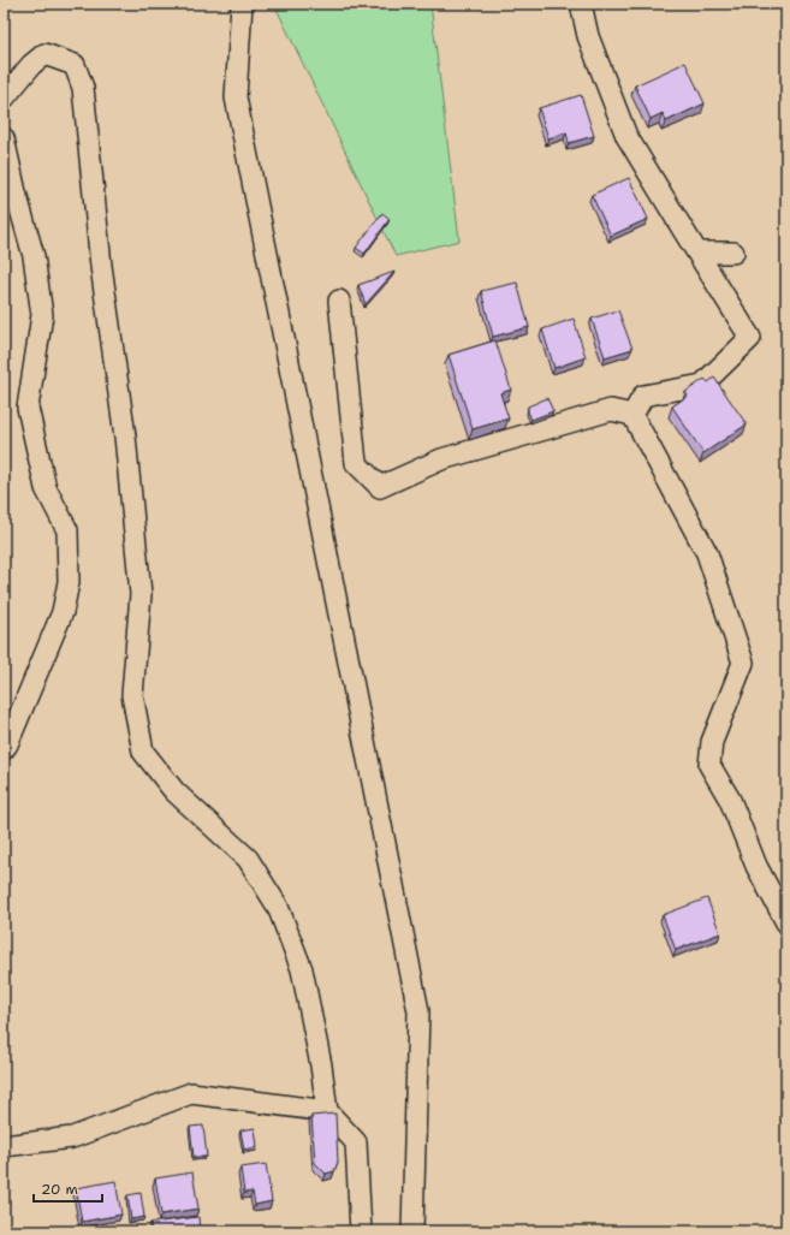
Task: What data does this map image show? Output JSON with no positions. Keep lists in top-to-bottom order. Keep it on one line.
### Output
{"scale_bar":"20 m"}
